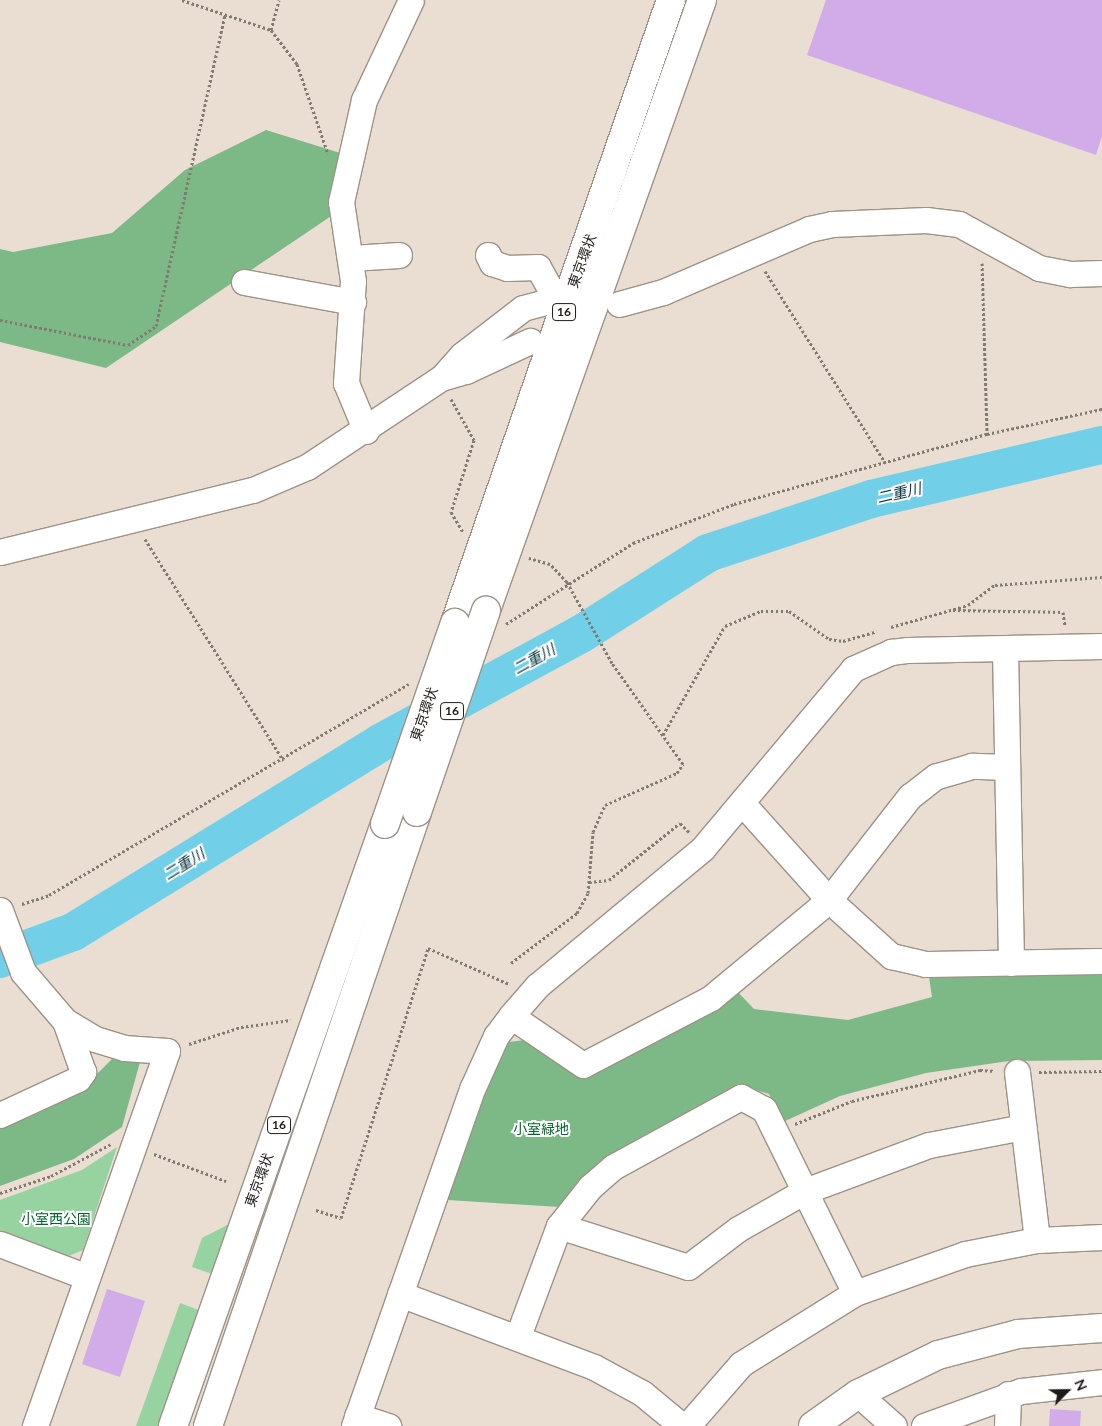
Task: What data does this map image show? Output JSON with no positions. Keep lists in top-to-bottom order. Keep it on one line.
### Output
{"streets":{"main road":["東京環状","16"]},"water":["二重川"],"parks":["小室緑地","小室西公園"],"north":"top right"}
